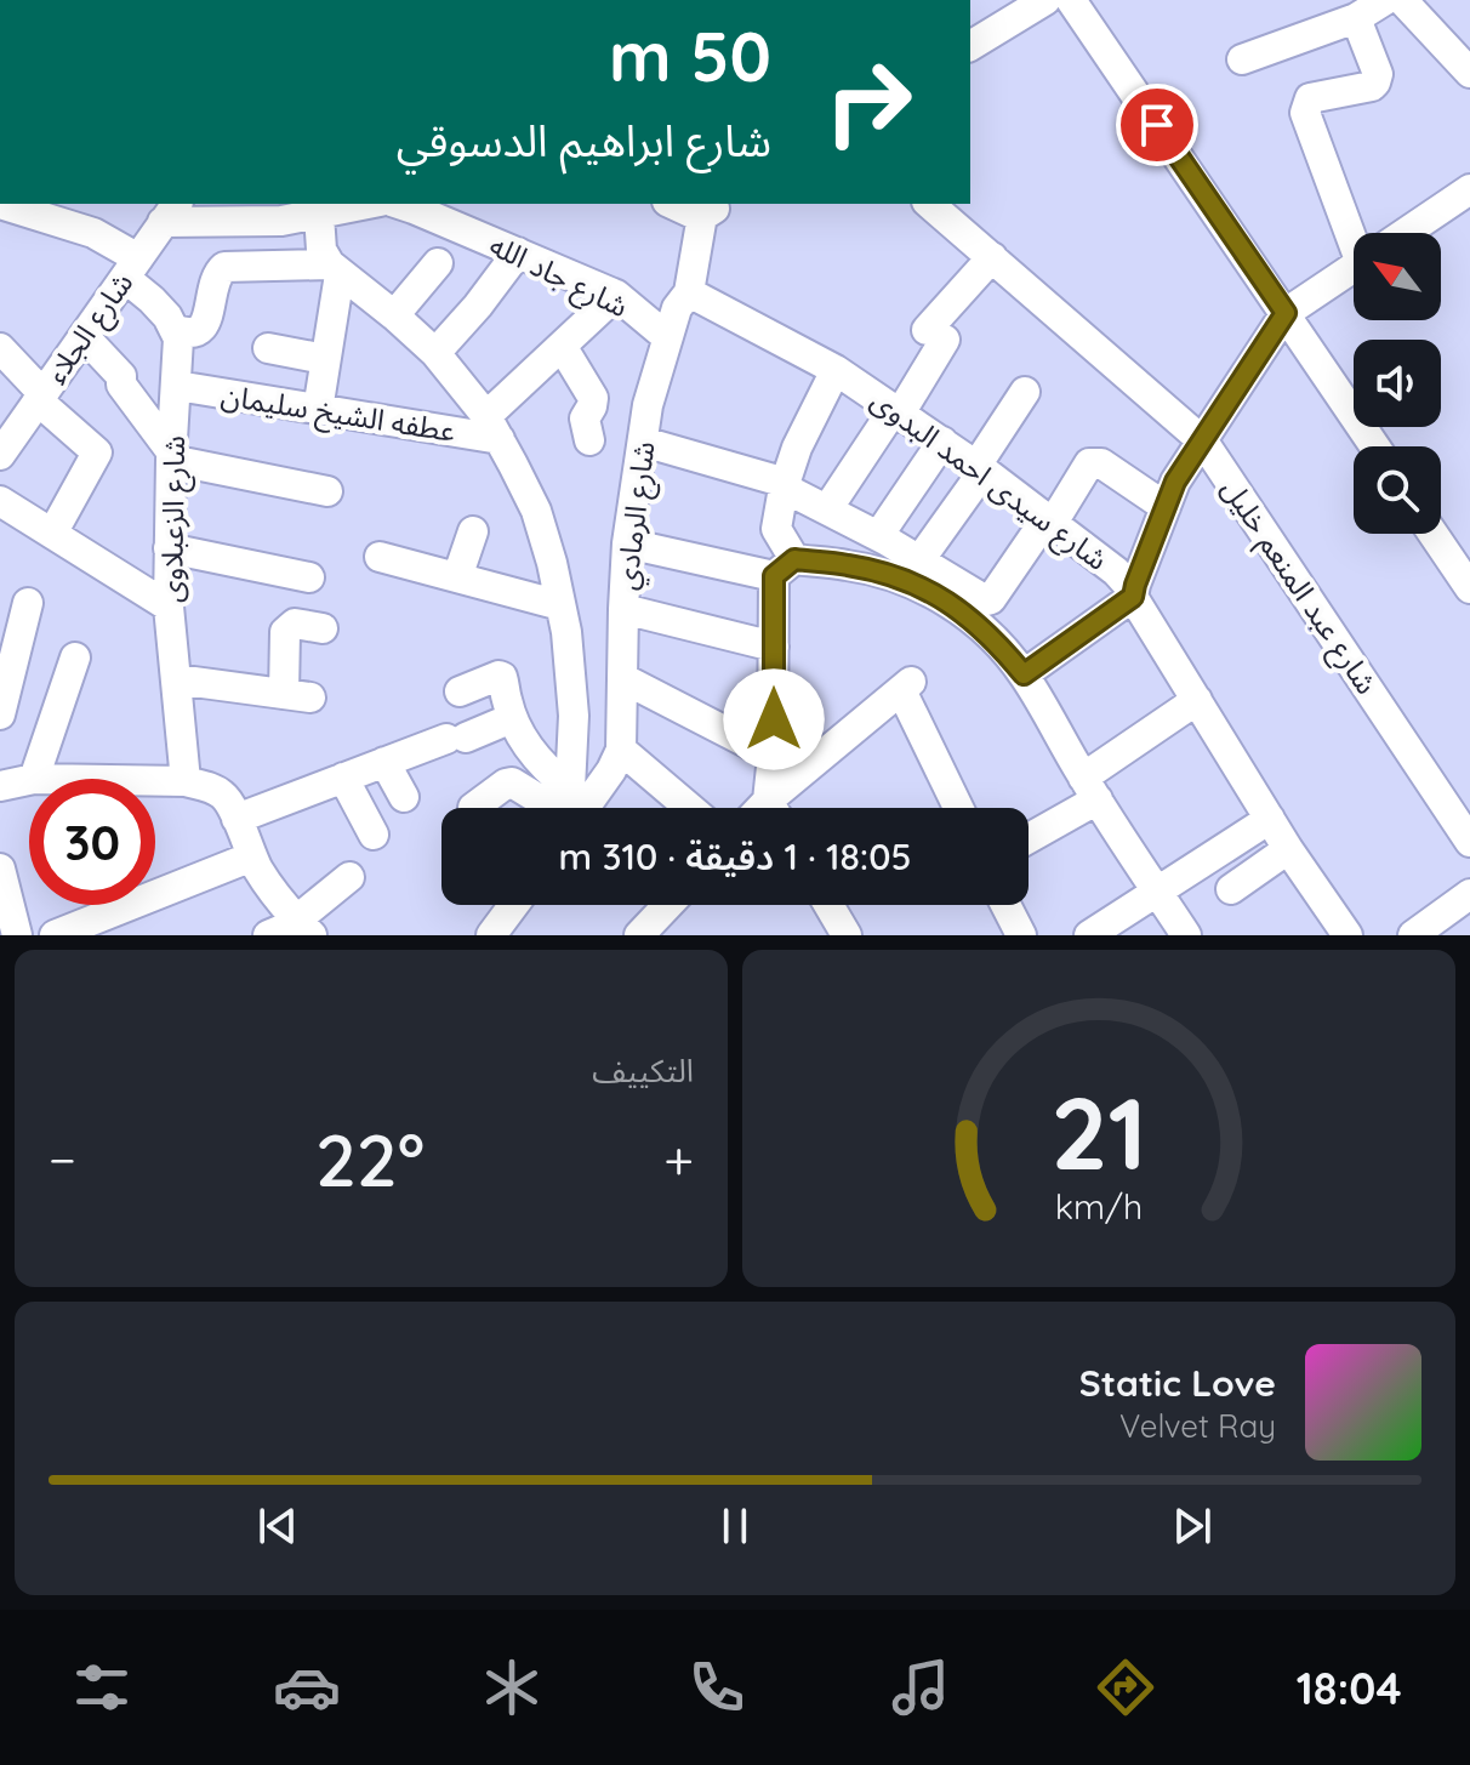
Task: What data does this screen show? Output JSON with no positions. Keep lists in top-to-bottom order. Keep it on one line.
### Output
{"streets":{"street":["شارع جاد الله","شارع الجلاء","عطفه الشيخ سليمان","شارع سيدى احمد البدوى","شارع الرمادي","شارع الزعبلاوى","شارع عبد المنعم خليل"]},"crossings":[["شارع جاد الله","شارع الرمادي"],["عطفه الشيخ سليمان","شارع الزعبلاوى"],["شارع سيدى احمد البدوى","شارع الرمادي"]],"north":"top left","page":{"turn":["50 m","شارع ابراهيم الدسوقي"],"limit":"30","trip":"18:05 · 1 دقيقة · 310 m","tile":"التكييف","heat":["−","22°","+"],"song":["Static Love","Velvet Ray"],"tabs":"18:04","gauge":["21","km/h"]}}
